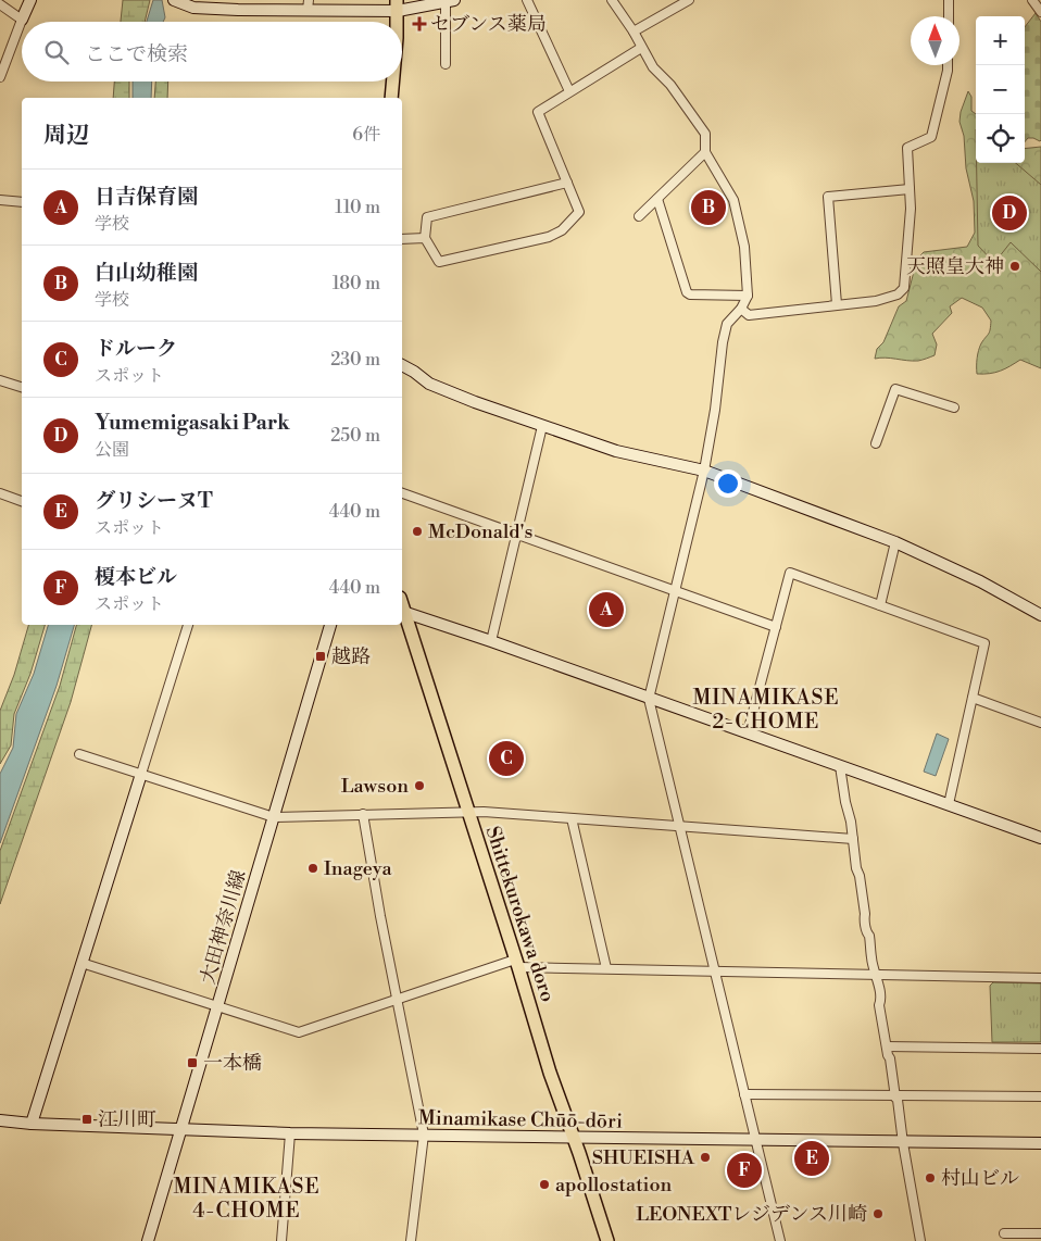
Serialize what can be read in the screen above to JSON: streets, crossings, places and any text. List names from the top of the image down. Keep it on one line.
{"streets":{"main road":["Shittekurokawa doro"],"street":["大田神奈川線","Minamikase Chūō-dōri"]},"crossings":[["Shittekurokawa doro","Minamikase Chūō-dōri"],["大田神奈川線","Minamikase Chūō-dōri"]],"districts":["MINAMIKASE 2-CHOME","MINAMIKASE 4-CHOME"],"places":{"health":["セブンス薬局"],"other":["天照皇大神","McDonald's","Lawson","Inageya","SHUEISHA","村山ビル","apollostation","LEONEXTレジデンス川崎"],"transit":["越路","一本橋","江川町"]},"north":"top","page":{"map_buttons":["+","−"],"search":"ここで検索","heading":["周辺","6件"],"list":[{"mark":"A","name":"日吉保育園","note":"学校","value":"110 m"},{"mark":"B","name":"白山幼稚園","note":"学校","value":"180 m"},{"mark":"C","name":"ドルーク","note":"スポット","value":"230 m"},{"mark":"D","name":"Yumemigasaki Park","note":"公園","value":"250 m"},{"mark":"E","name":"グリシーヌT","note":"スポット","value":"440 m"},{"mark":"F","name":"榎本ビル","note":"スポット","value":"440 m"}],"pins":["B","D","A","C","E","F"]}}
